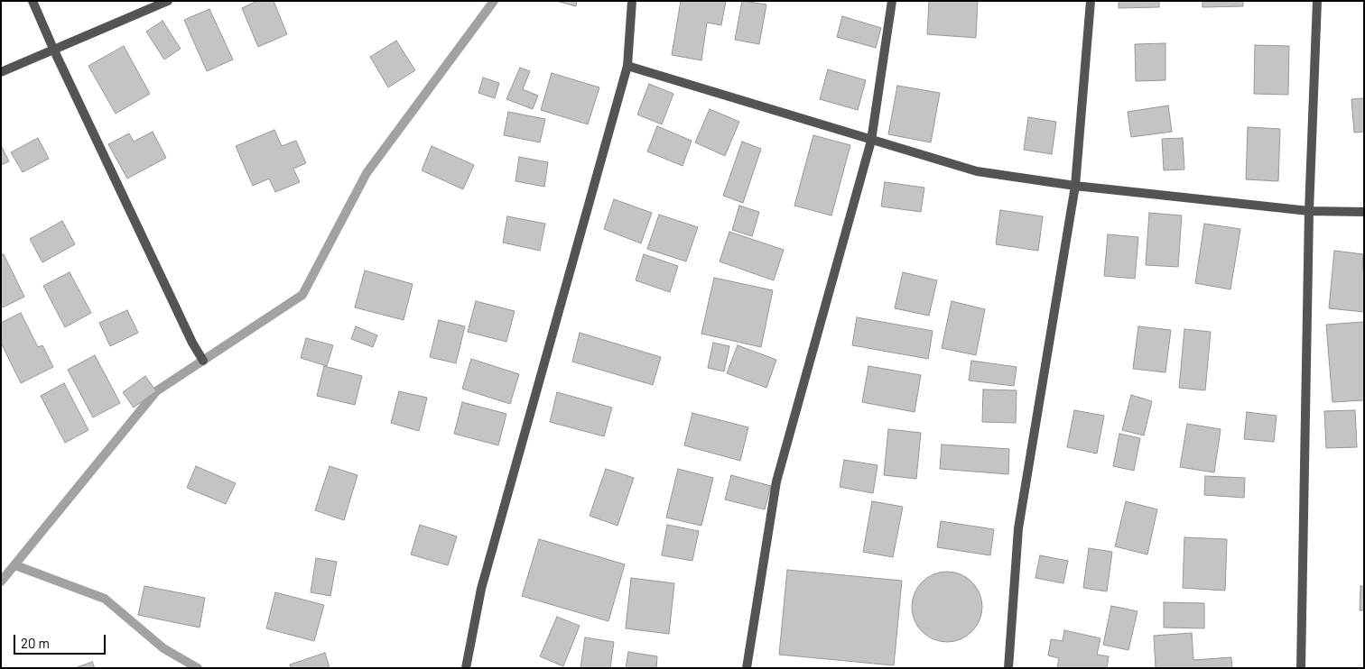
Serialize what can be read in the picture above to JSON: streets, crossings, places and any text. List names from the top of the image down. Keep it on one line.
{"scale_bar":"20 m"}
